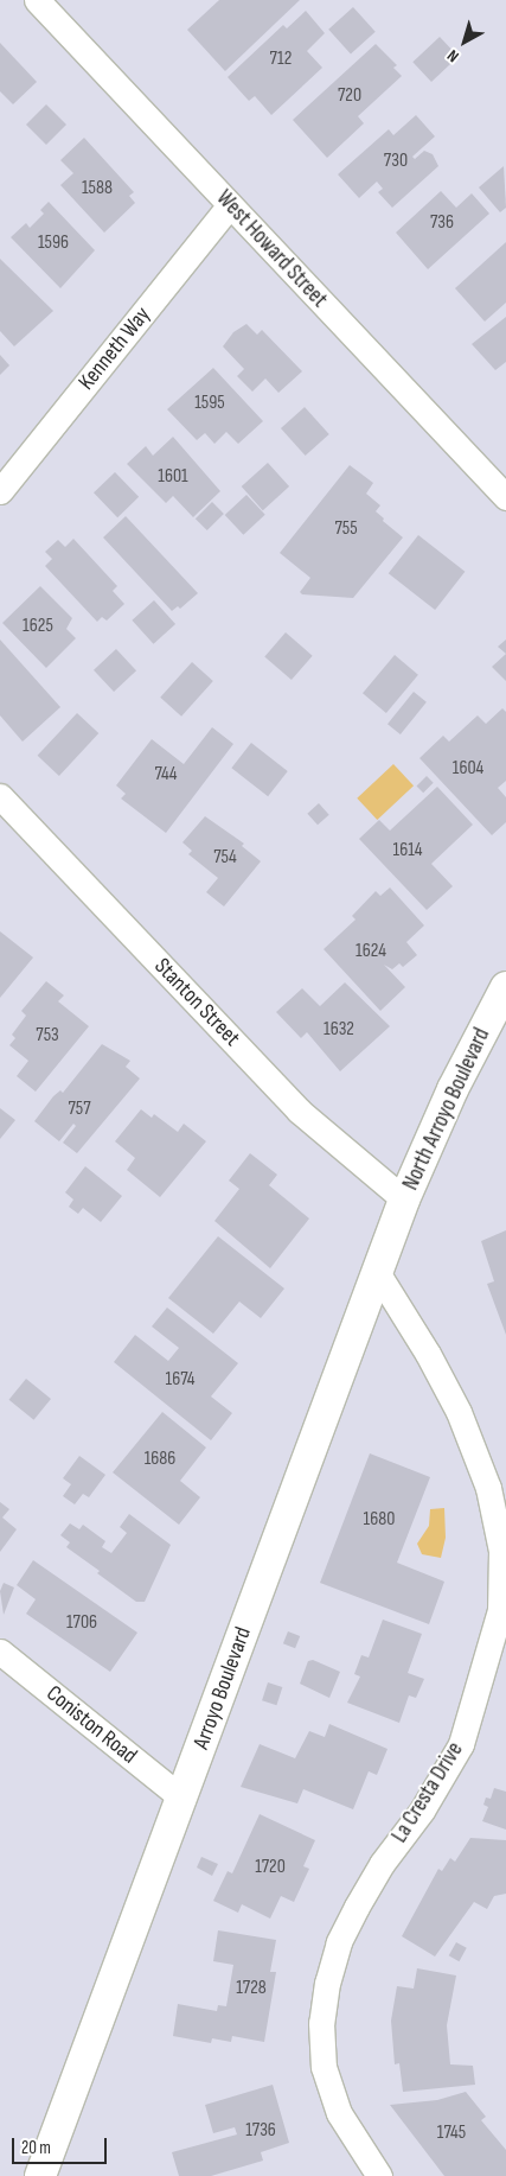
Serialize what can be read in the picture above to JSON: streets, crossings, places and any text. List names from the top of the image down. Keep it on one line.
{"streets":{"street":["West Howard Street","Kenneth Way","Stanton Street","North Arroyo Boulevard","Arroyo Boulevard","Coniston Road","La Cresta Drive"]},"crossings":[["West Howard Street","Kenneth Way"],["Stanton Street","North Arroyo Boulevard"],["Stanton Street","Arroyo Boulevard"],["North Arroyo Boulevard","Arroyo Boulevard"],["Arroyo Boulevard","Coniston Road"],["Arroyo Boulevard","La Cresta Drive"]],"house_numbers":["712","720","730","1588","736","1596","1595","1601","755","1625","1604","744","1614","754","1624","1632","753","757","1674","1686","1680","1706","1720","1728","1736","1745"],"scale_bar":"20 m","north":"bottom left"}
